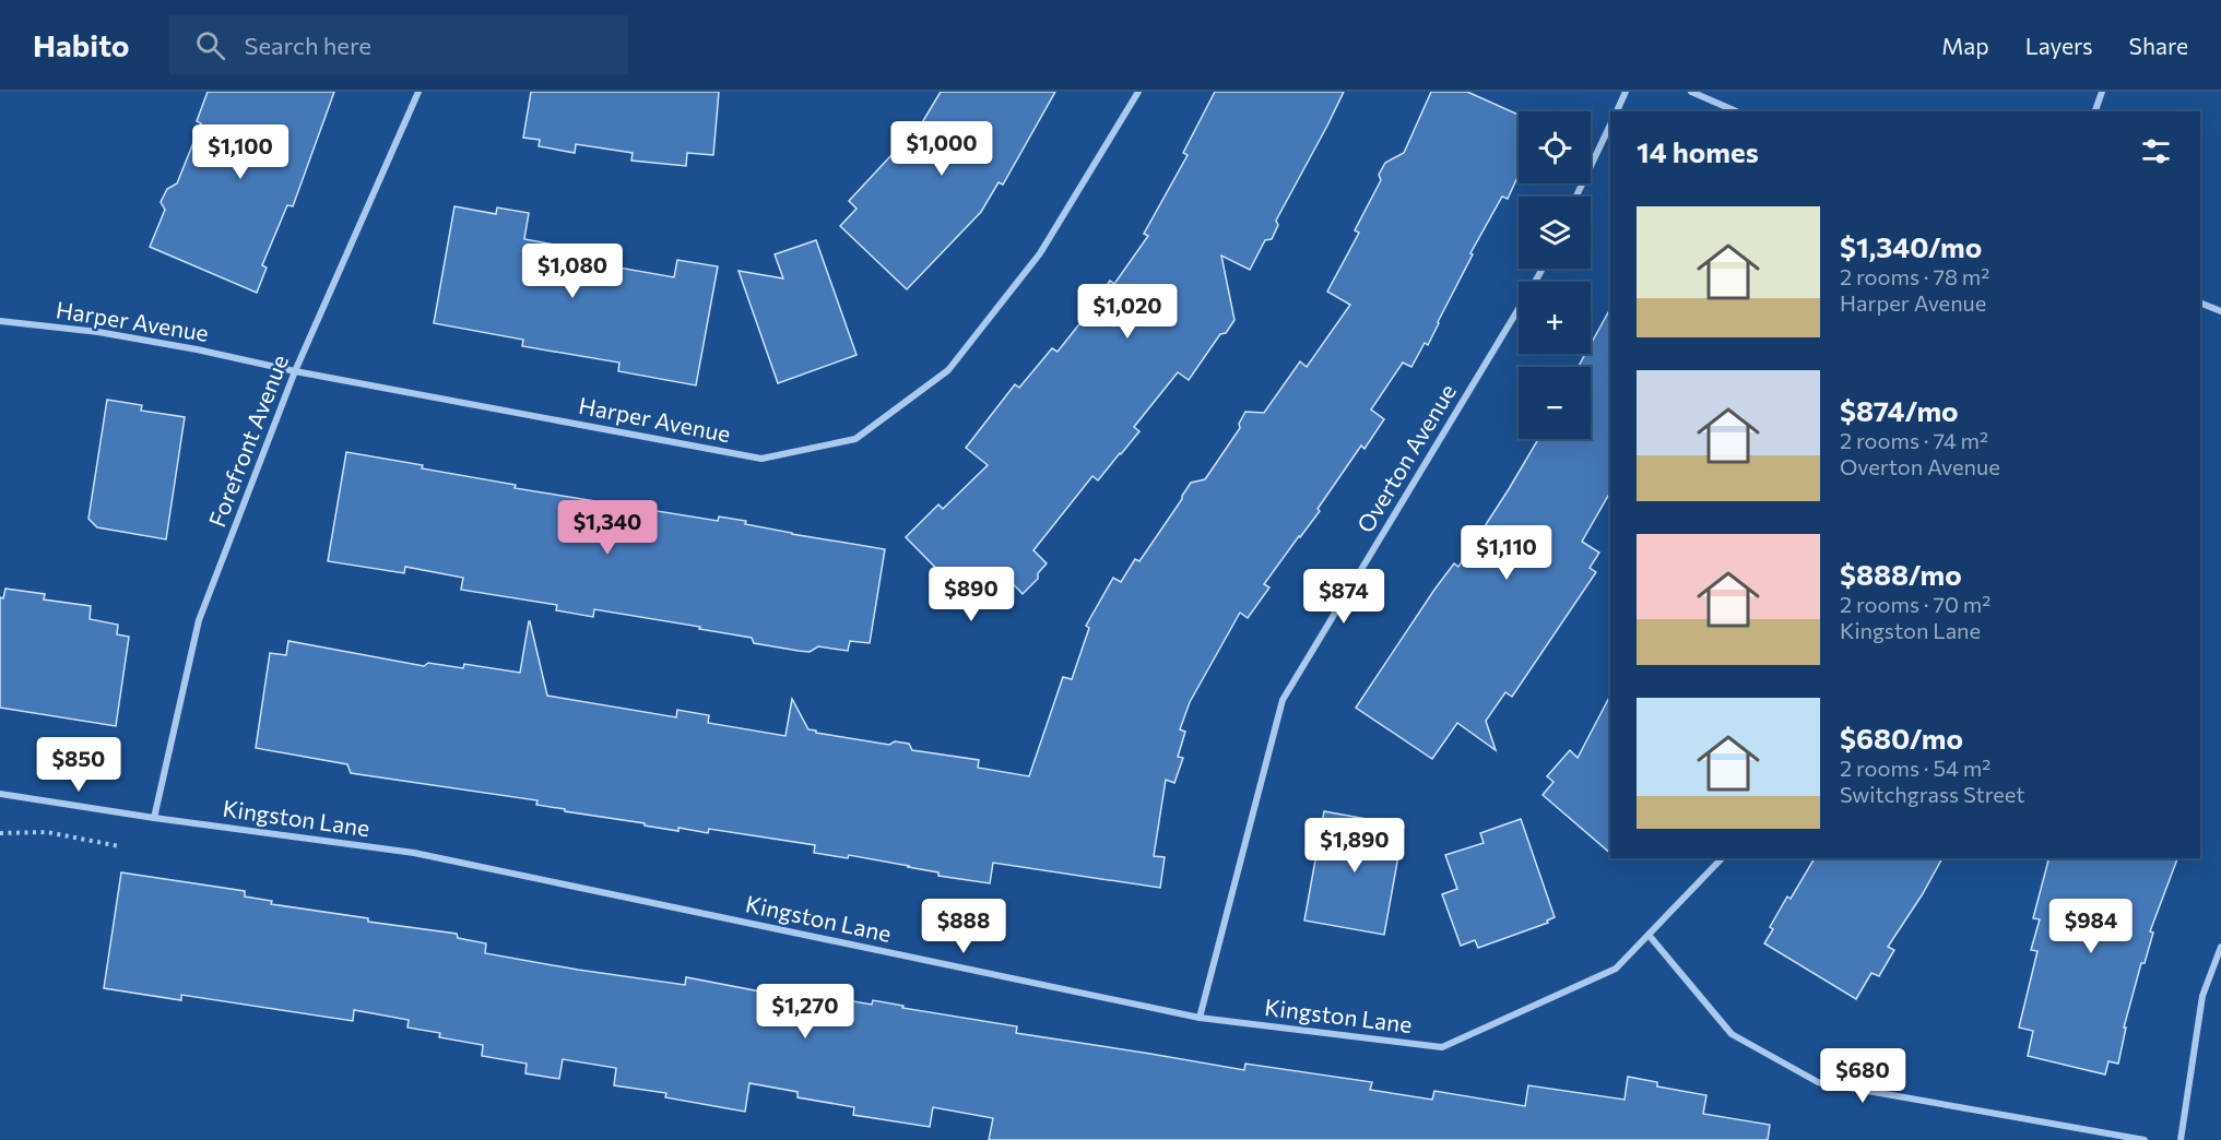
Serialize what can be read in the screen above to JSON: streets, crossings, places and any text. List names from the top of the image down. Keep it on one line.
{"streets":{"street":["Harper Avenue","Forefront Avenue","Overton Avenue","Kingston Lane"]},"crossings":[["Harper Avenue","Forefront Avenue"],["Forefront Avenue","Kingston Lane"],["Overton Avenue","Kingston Lane"]],"page":{"header":"Habito","search":"Search here","nav":["Map","Layers","Share"],"map_buttons":["+","−"],"heading":"14 homes","price":["$1,000","$1,100","$1,080","$1,020","$1,340","$1,110","$890","$874","$850","$1,890","$888","$984","$1,270","$680"],"list":[{"name":"$1,340/mo","note":"2 rooms · 78 m² · Harper Avenue"},{"name":"$874/mo","note":"2 rooms · 74 m² · Overton Avenue"},{"name":"$888/mo","note":"2 rooms · 70 m² · Kingston Lane"},{"name":"$680/mo","note":"2 rooms · 54 m² · Switchgrass Street"}]}}
